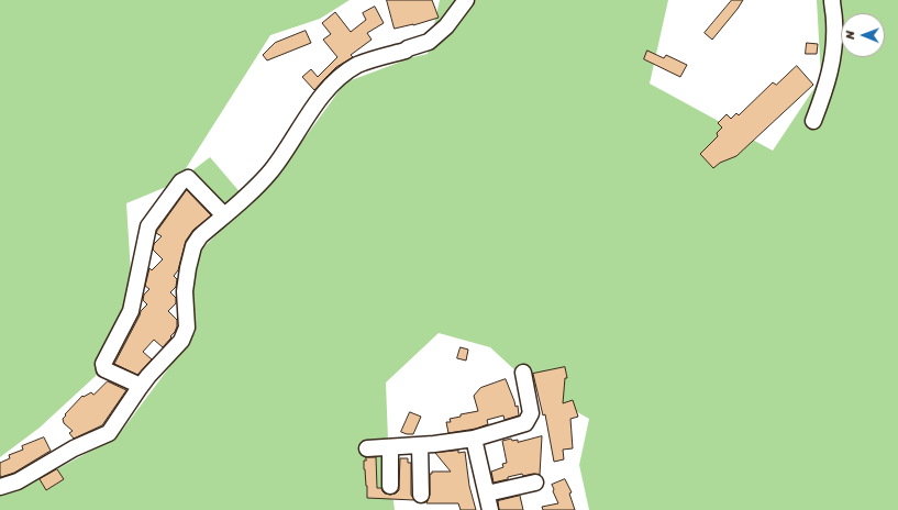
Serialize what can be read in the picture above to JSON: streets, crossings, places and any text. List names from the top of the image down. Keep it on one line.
{"north":"left"}
